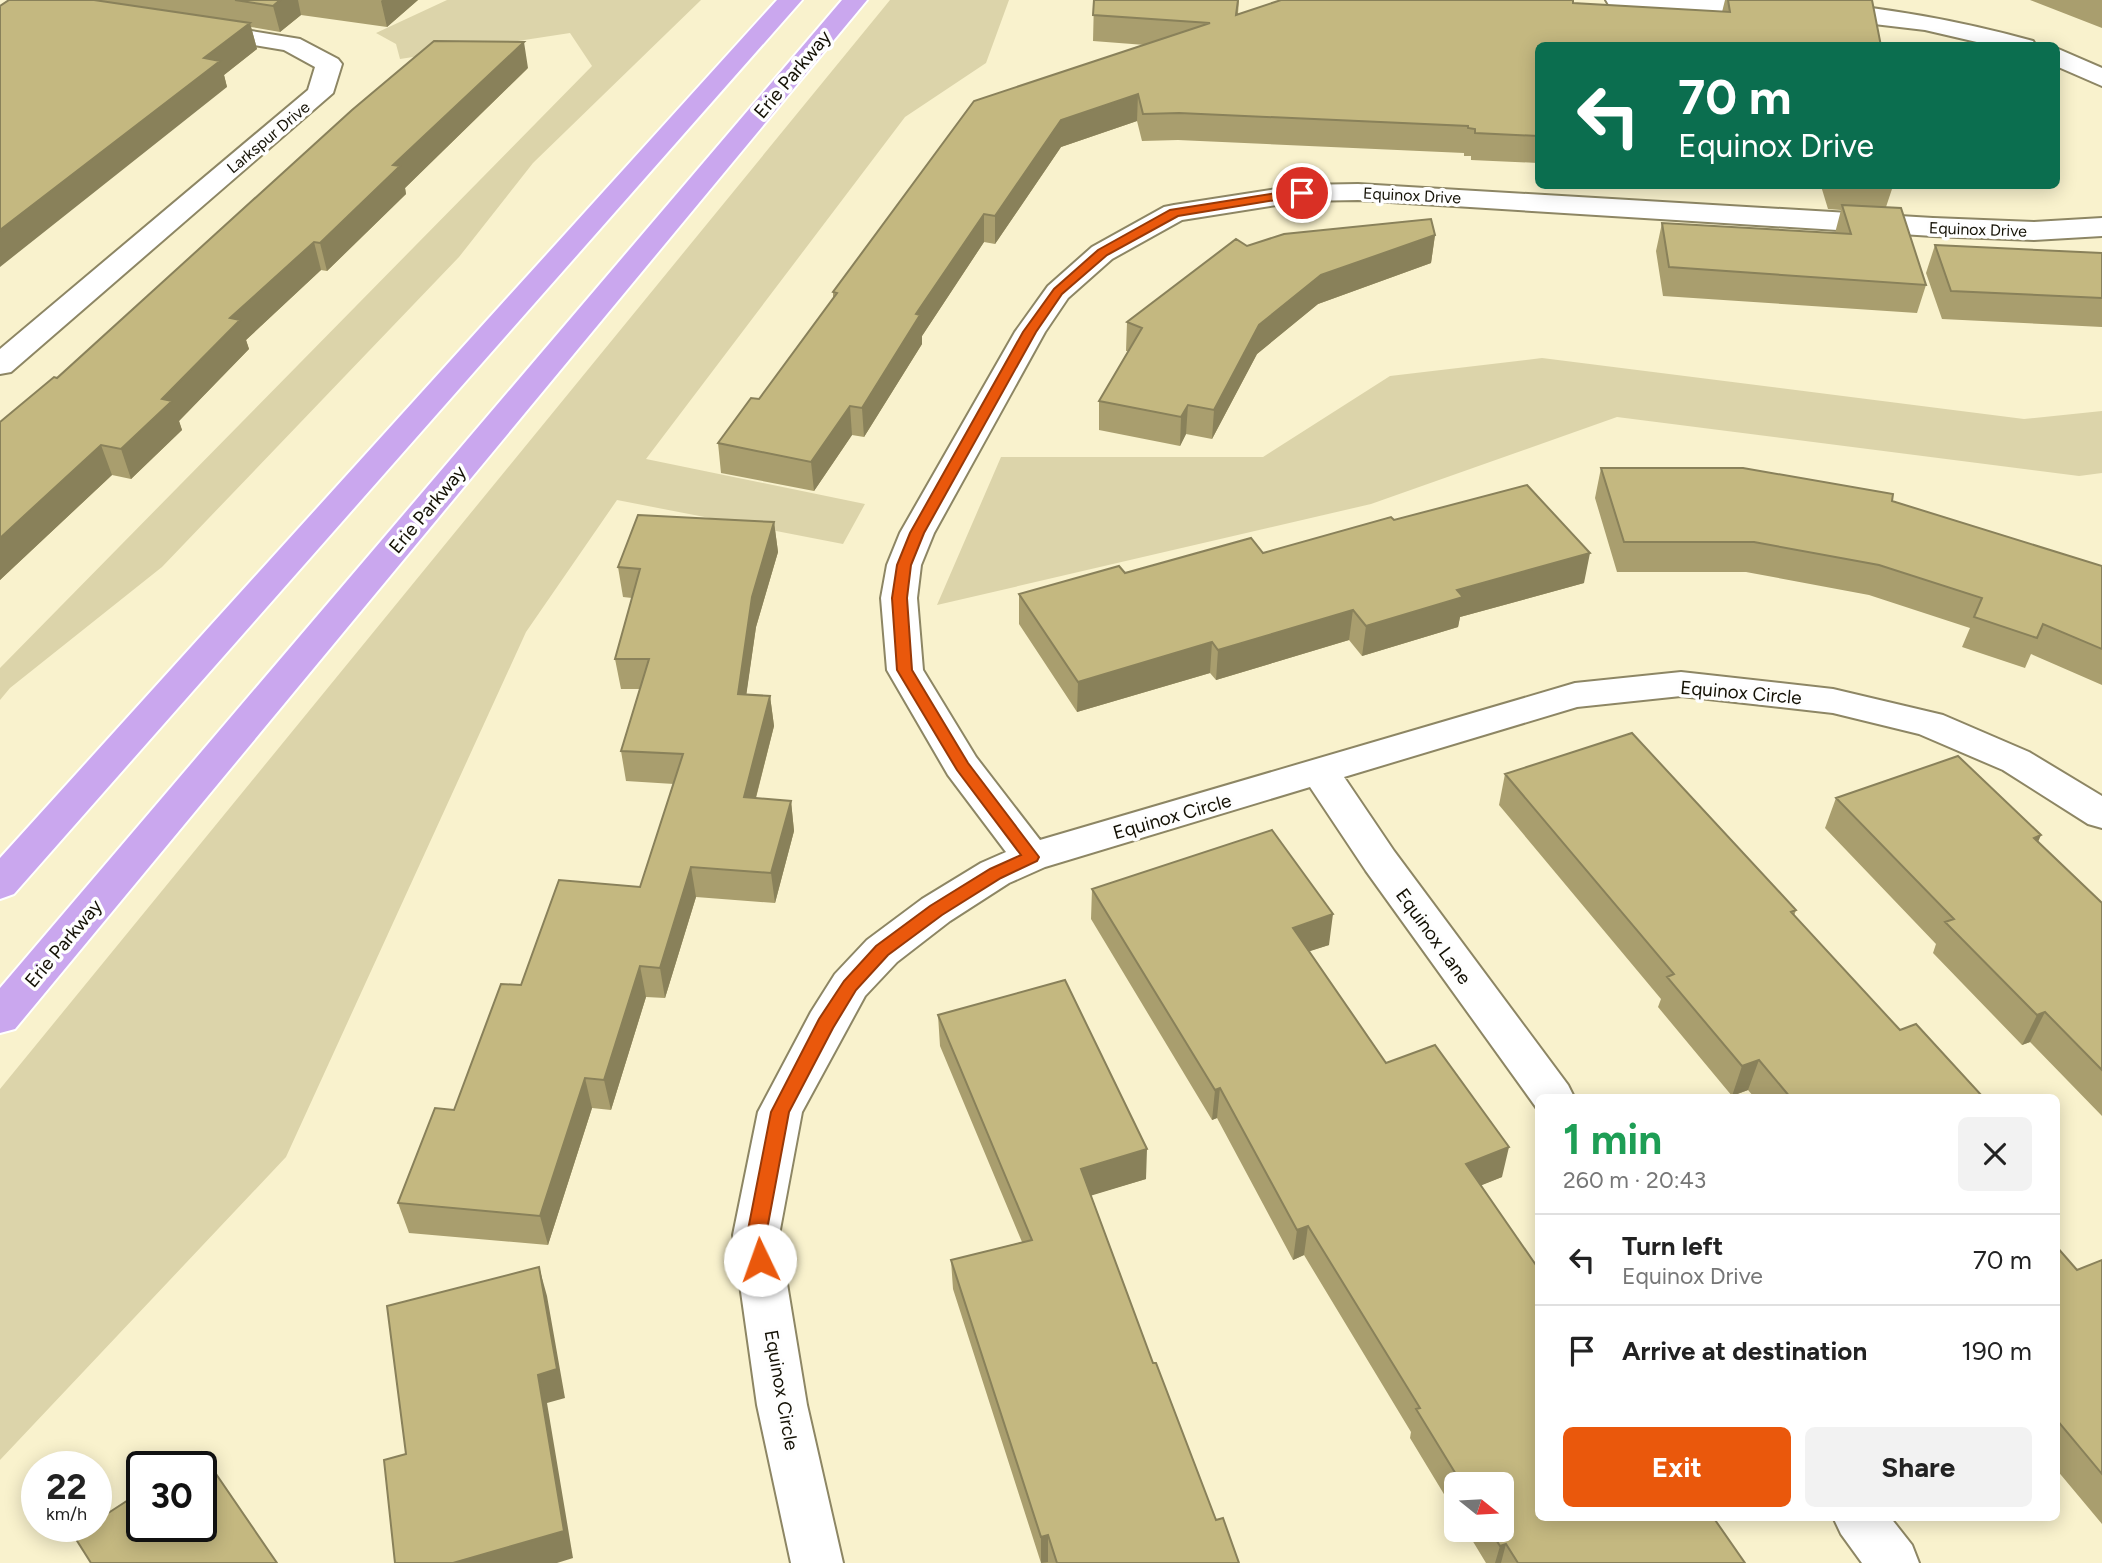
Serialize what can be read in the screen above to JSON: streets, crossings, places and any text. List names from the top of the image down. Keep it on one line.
{"streets":{"main road":["Erie Parkway"],"street":["Larkspur Drive","Equinox Drive","Equinox Circle","Equinox Lane"]},"crossings":[["Equinox Drive","Equinox Circle"],["Equinox Circle","Equinox Lane"]],"north":"right","page":{"turn":["70 m","Equinox Drive"],"heading":["1 min","260 m · 20:43"],"list":[{"name":"Turn left","note":"Equinox Drive","value":"70 m"},{"name":"Arrive at destination","value":"190 m"}],"buttons":["Exit","Share"],"speed":"22 km/h","limit":"30"}}
